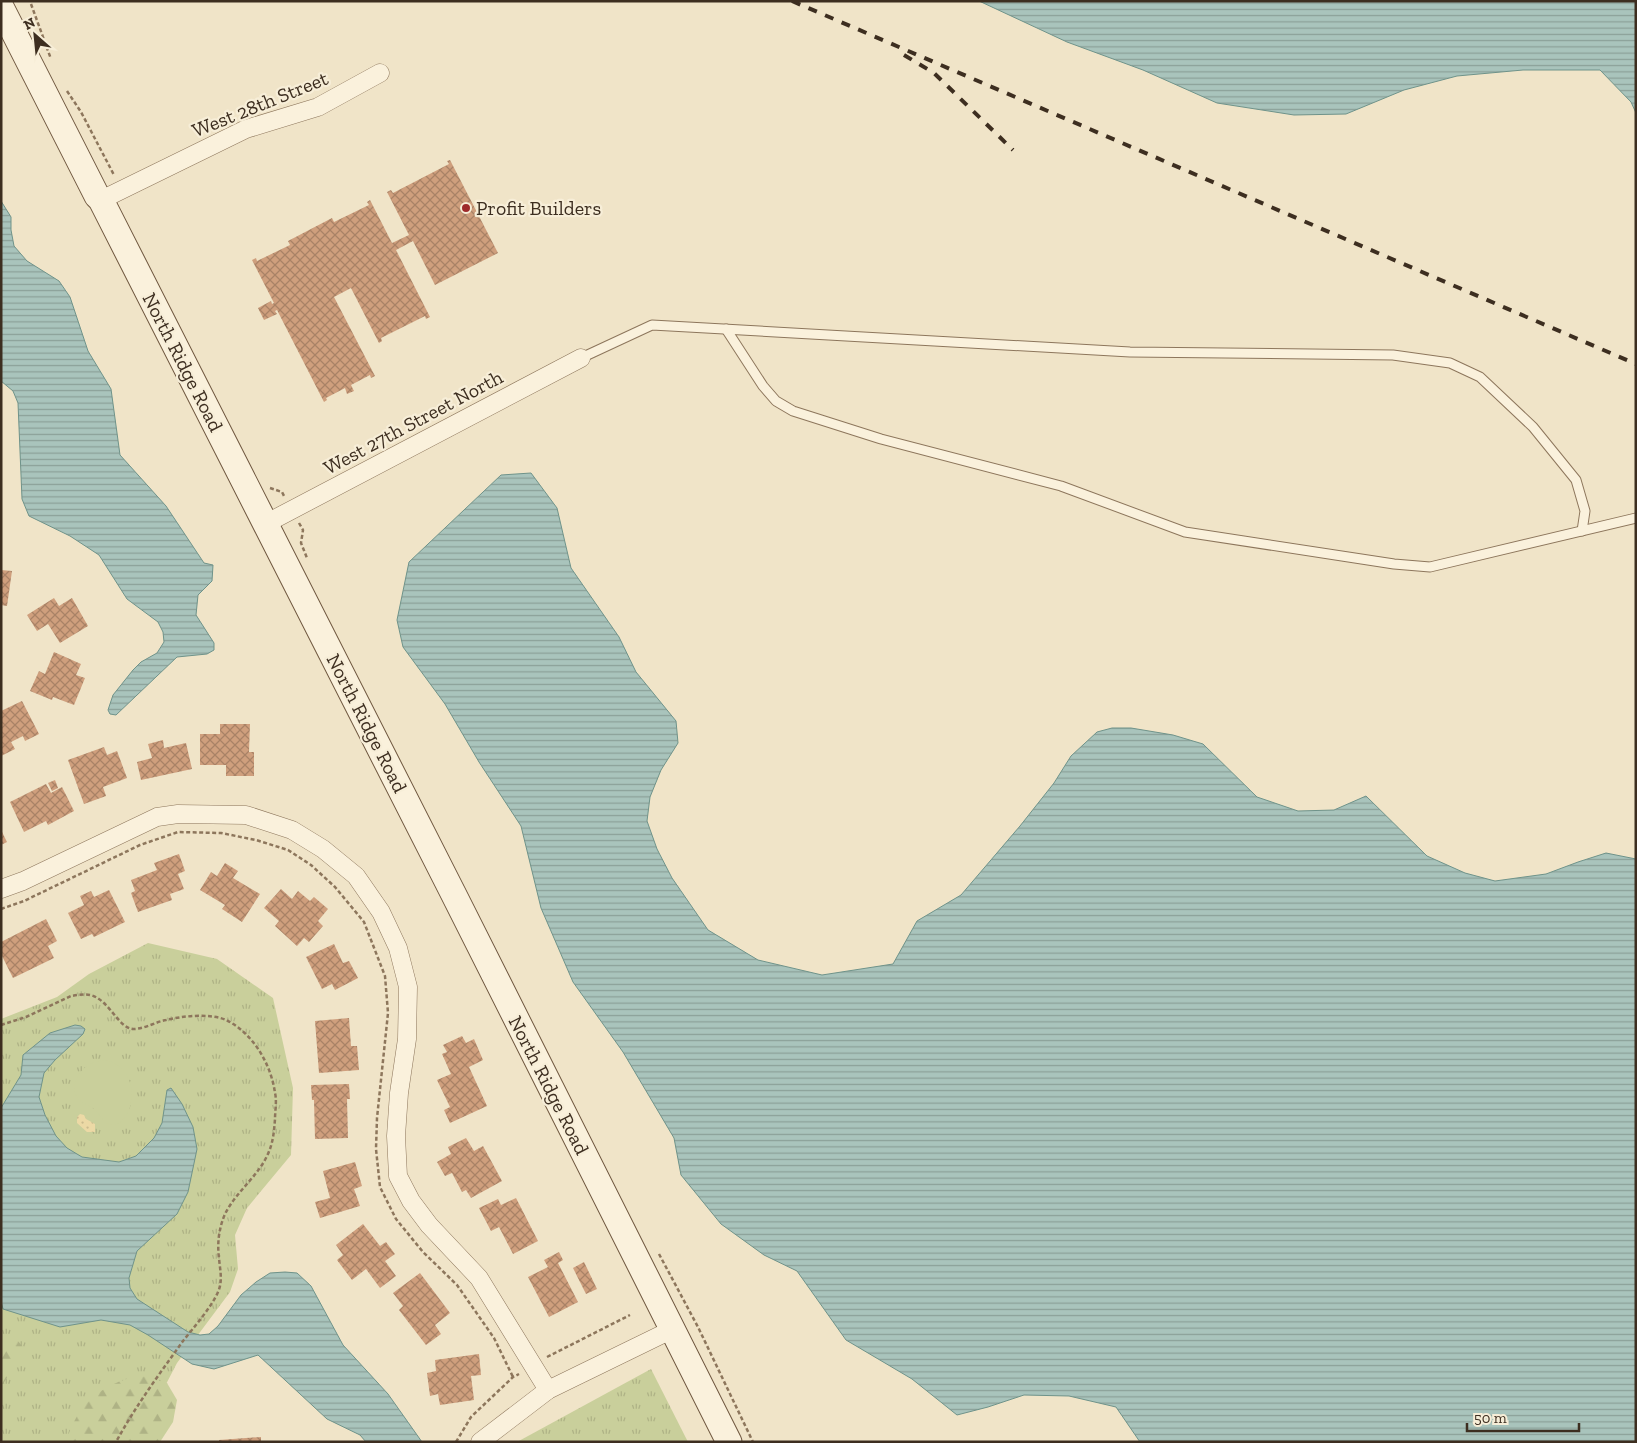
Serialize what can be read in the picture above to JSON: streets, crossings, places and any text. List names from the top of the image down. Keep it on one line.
{"streets":{"main road":["North Ridge Road"],"street":["West 28th Street","West 27th Street North"]},"crossings":[["West 28th Street","North Ridge Road"],["North Ridge Road","West 27th Street North"]],"places":["Profit Builders"],"scale_bar":"50 m","north":"top left"}
